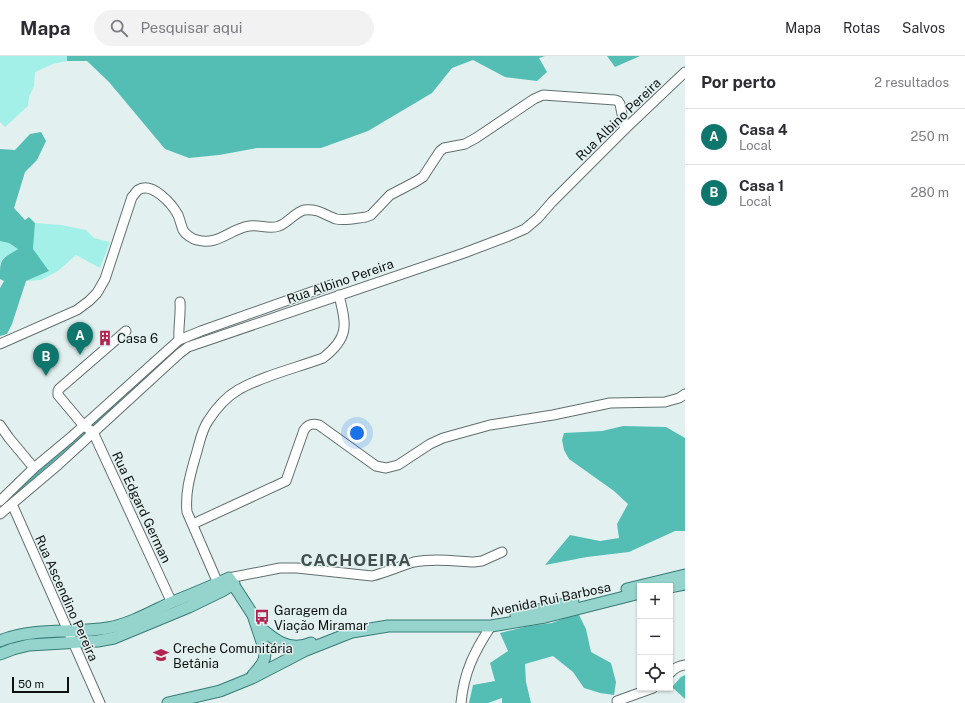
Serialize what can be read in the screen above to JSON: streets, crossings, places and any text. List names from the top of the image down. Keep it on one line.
{"streets":{"main road":["Avenida Rui Barbosa"],"street":["Rua Albino Pereira","Rua Edgard German","Rua Ascendino Pereira"]},"crossings":[["Rua Albino Pereira","Rua Edgard German"],["Rua Albino Pereira","Rua Ascendino Pereira"]],"districts":["CACHOEIRA"],"places":{"building":["Casa 6"],"bus stop":["Garagem da Viação Miramar"],"school or university":["Creche Comunitária Betânia"]},"scale_bar":"50 m","page":{"header":"Mapa","search":"Pesquisar aqui","nav":["Mapa","Rotas","Salvos"],"heading":["Por perto","2 resultados"],"list":[{"mark":"A","name":"Casa 4","note":"Local","value":"250 m"},{"mark":"B","name":"Casa 1","note":"Local","value":"280 m"}],"pins":["A","B"],"map_buttons":["+","−"],"scale":"50 m"}}
